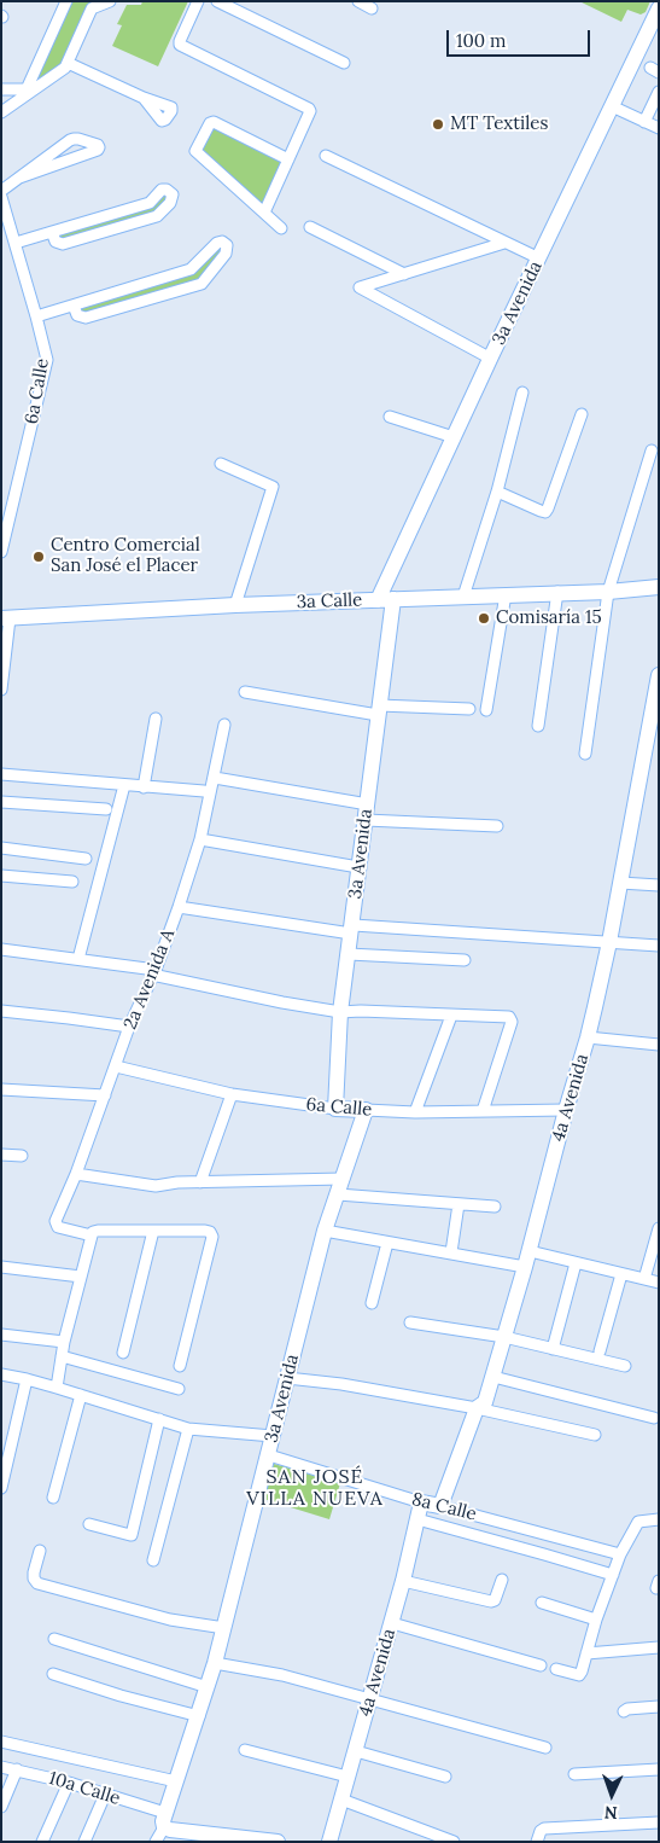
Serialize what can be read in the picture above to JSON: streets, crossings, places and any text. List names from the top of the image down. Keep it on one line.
{"streets":{"street":["3a Avenida","6a Calle","3a Calle","2a Avenida A","4a Avenida","8a Calle","10a Calle"]},"crossings":[["3a Avenida","6a Calle"],["3a Avenida","3a Calle"],["3a Avenida","8a Calle"],["3a Avenida","10a Calle"],["6a Calle","2a Avenida A"],["6a Calle","4a Avenida"],["4a Avenida","8a Calle"]],"districts":["SAN JOSÉ VILLA NUEVA"],"places":["MT Textiles","Centro Comercial San José el Placer","Comisaría 15"],"scale_bar":"100 m","north":"bottom"}
